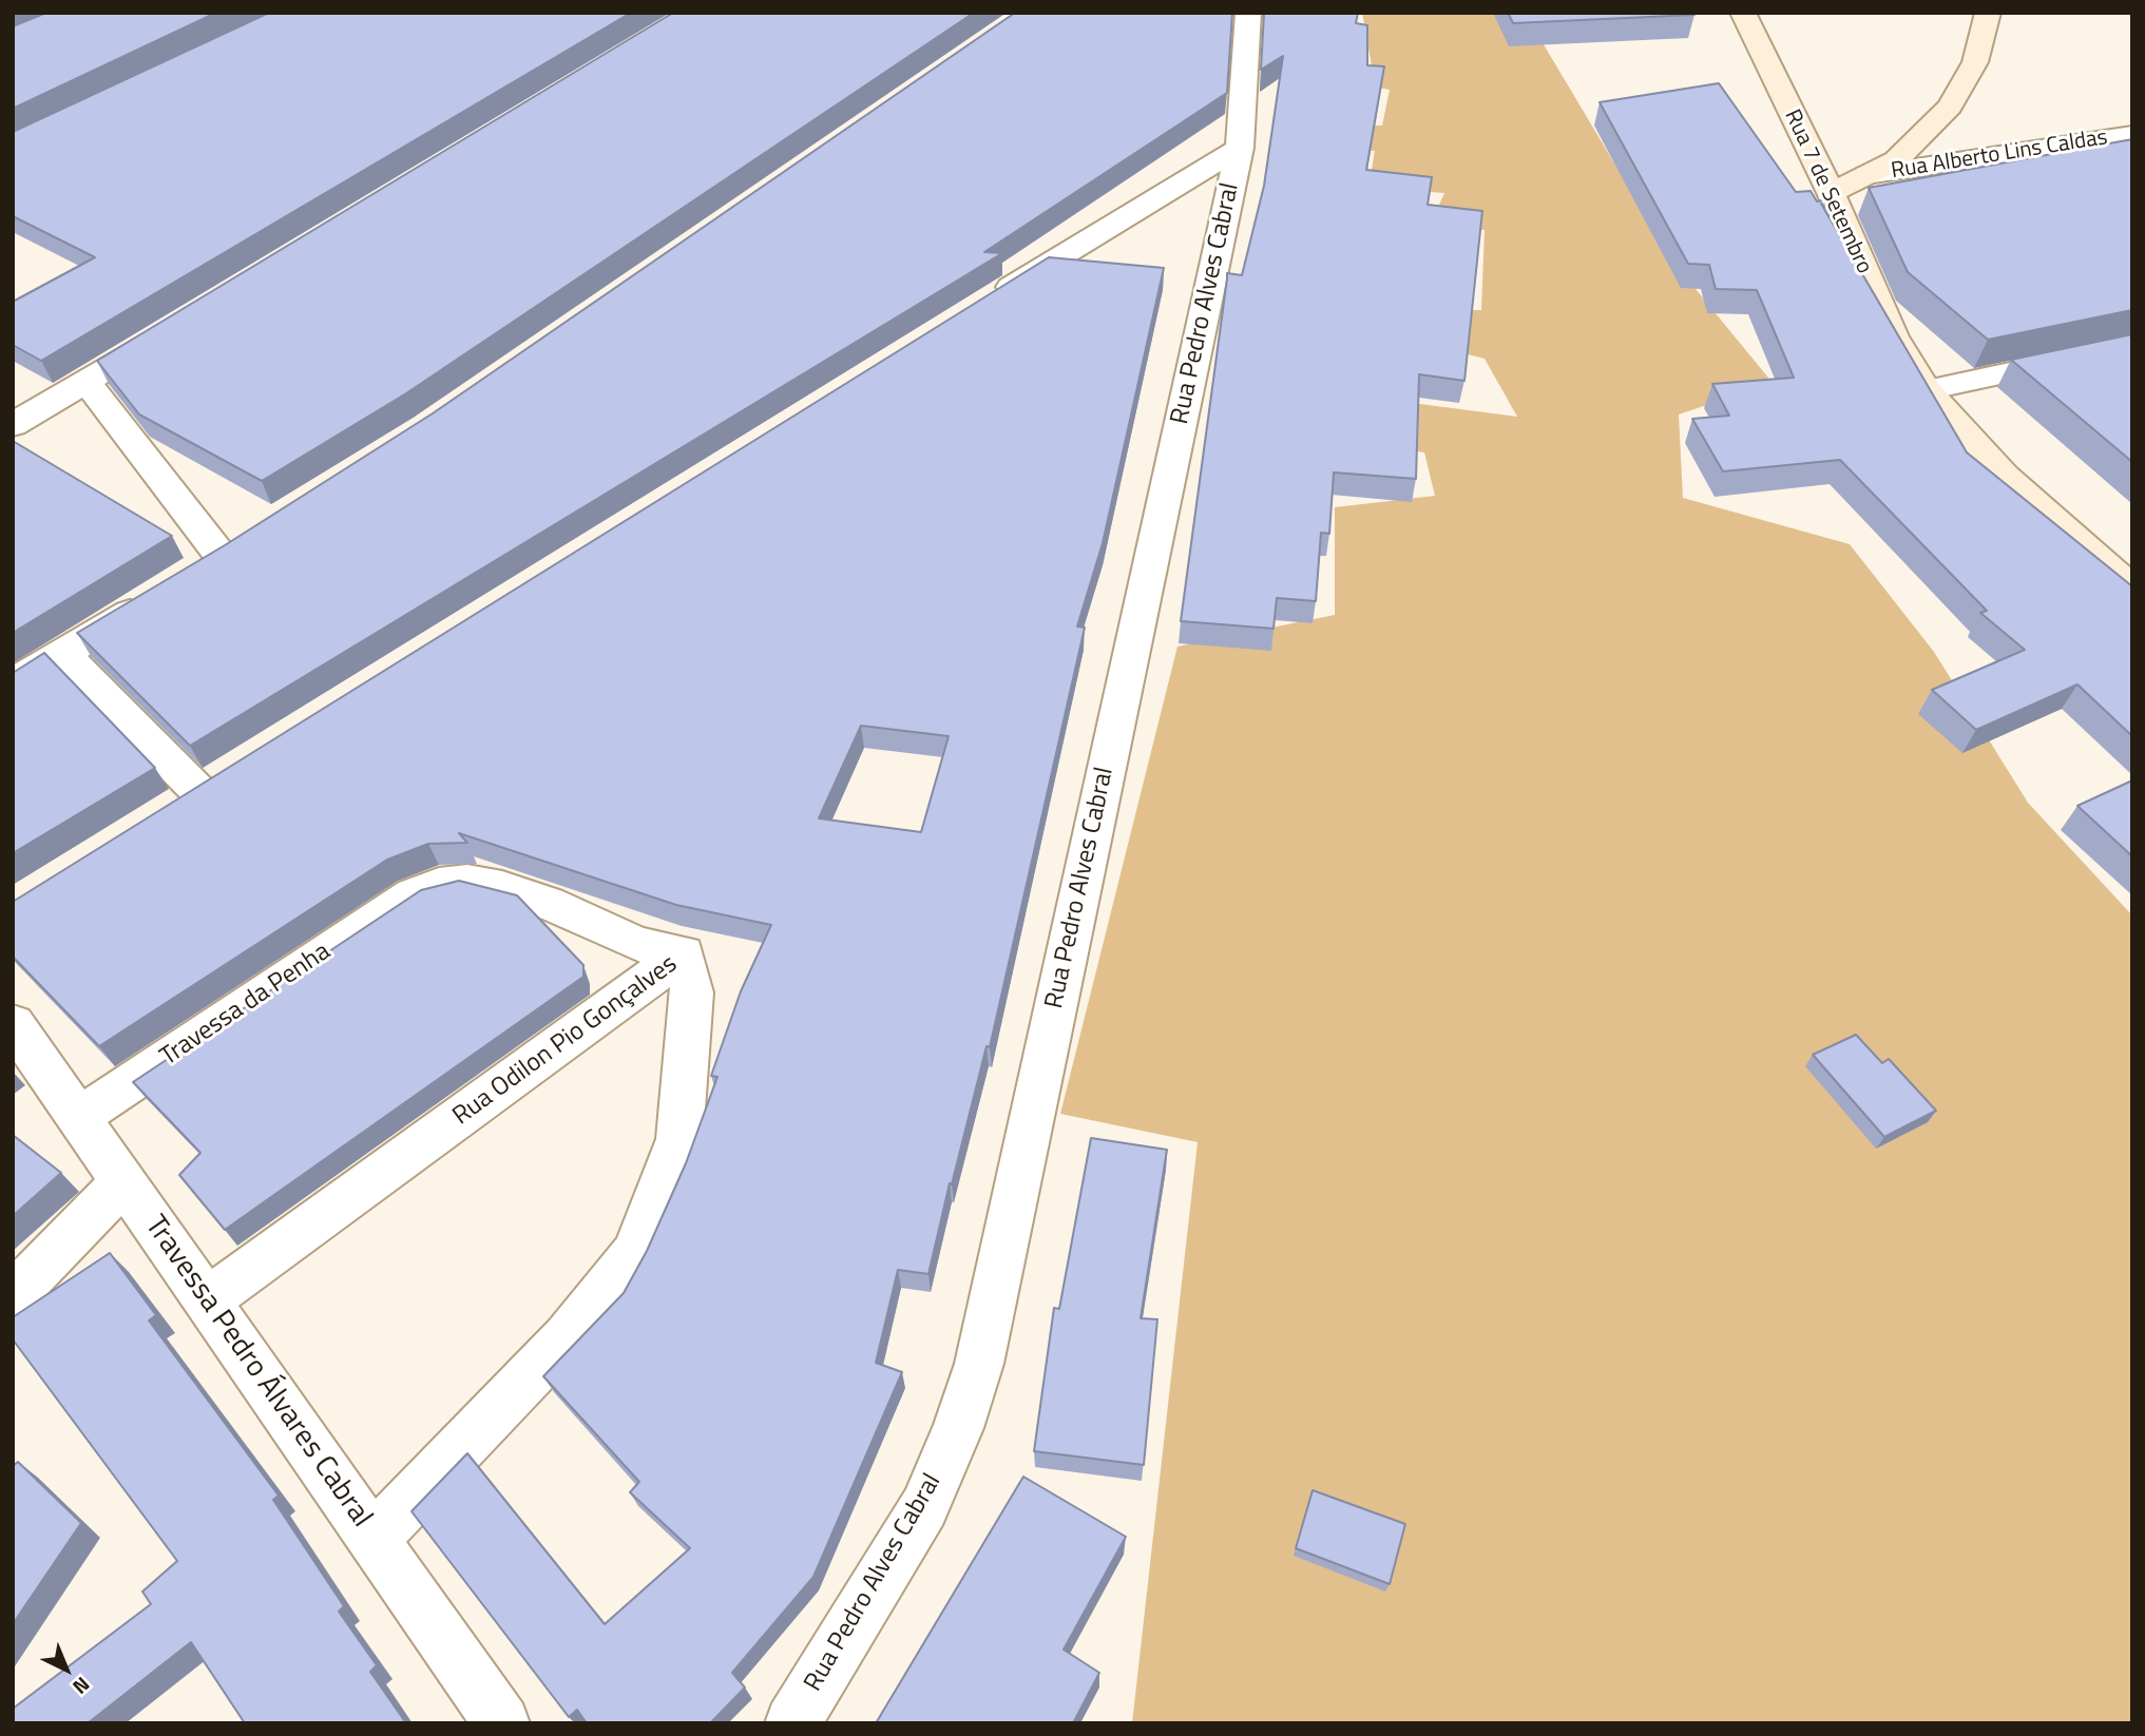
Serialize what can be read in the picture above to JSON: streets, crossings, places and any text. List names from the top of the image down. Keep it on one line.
{"streets":{"main road":["Rua 7 de Setembro"],"street":["Rua Alberto Lins Caldas","Rua Pedro Alves Cabral","Travessa da Penha","Rua Odilon Pio Gonçalves","Travessa Pedro Álvares Cabral"]},"crossings":[["Travessa da Penha","Rua Odilon Pio Gonçalves"],["Travessa da Penha","Travessa Pedro Álvares Cabral"],["Rua Odilon Pio Gonçalves","Travessa Pedro Álvares Cabral"]],"north":"bottom right"}
